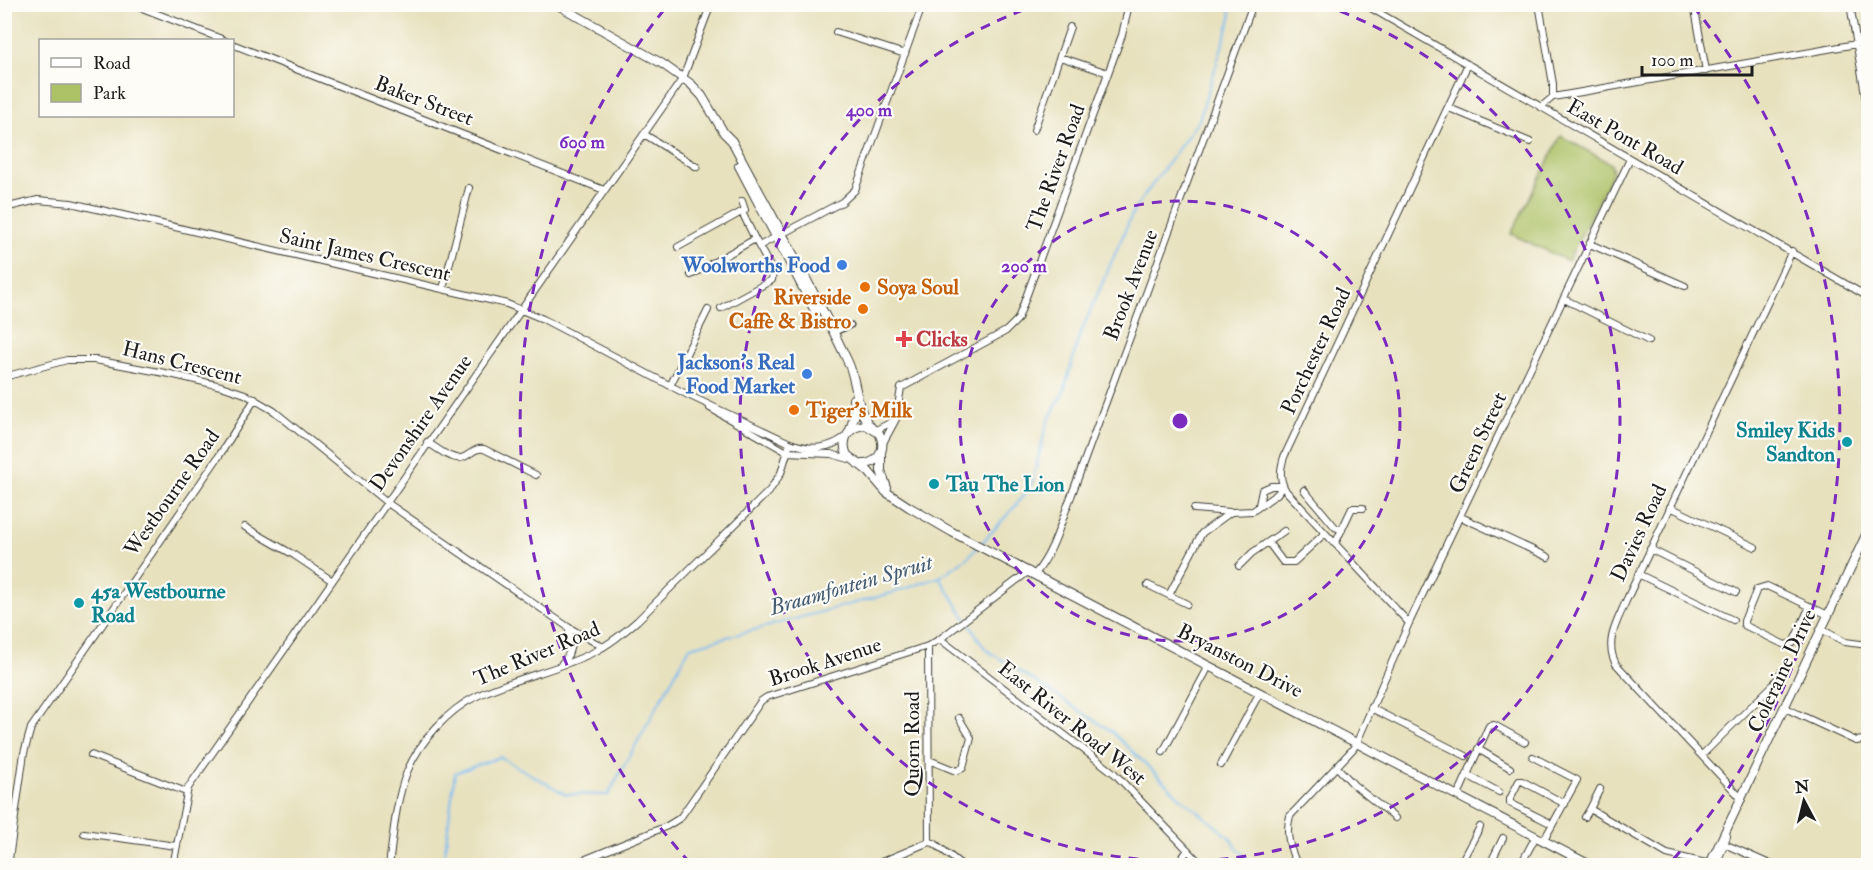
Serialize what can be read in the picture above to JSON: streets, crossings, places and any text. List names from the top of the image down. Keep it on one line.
{"streets":{"main road":["Bryanston Drive"],"street":["Baker Street","East Pont Road","The River Road","Saint James Crescent","Brook Avenue","Porchester Road","Hans Crescent","Devonshire Avenue","Green Street","Westbourne Road","Davies Road","Coleraine Drive","East River Road West","Quorn Road"]},"crossings":[["Baker Street","Devonshire Avenue"],["East Pont Road","Porchester Road"],["East Pont Road","Green Street"],["East Pont Road","Davies Road"],["The River Road","Saint James Crescent"],["The River Road","Hans Crescent"],["The River Road","Bryanston Drive"],["Saint James Crescent","Devonshire Avenue"],["Saint James Crescent","Bryanston Drive"],["Brook Avenue","Bryanston Drive"],["Brook Avenue","East River Road West"],["Brook Avenue","Quorn Road"],["Hans Crescent","Devonshire Avenue"],["Hans Crescent","Westbourne Road"],["Green Street","Bryanston Drive"],["Davies Road","Coleraine Drive"]],"water":["Braamfontein Spruit"],"places":{"other":["Woolworths Food","Soya Soul","Riverside Caffè & Bistro","Jackson's Real Food Market","Tiger's Milk","Smiley Kids Sandton","Tau The Lion","45a Westbourne Road"],"health":["Clicks"]},"legend":["Road","Park"],"scale_bar":"100 m","north":"top","rings":["400 m","600 m","200 m"]}
